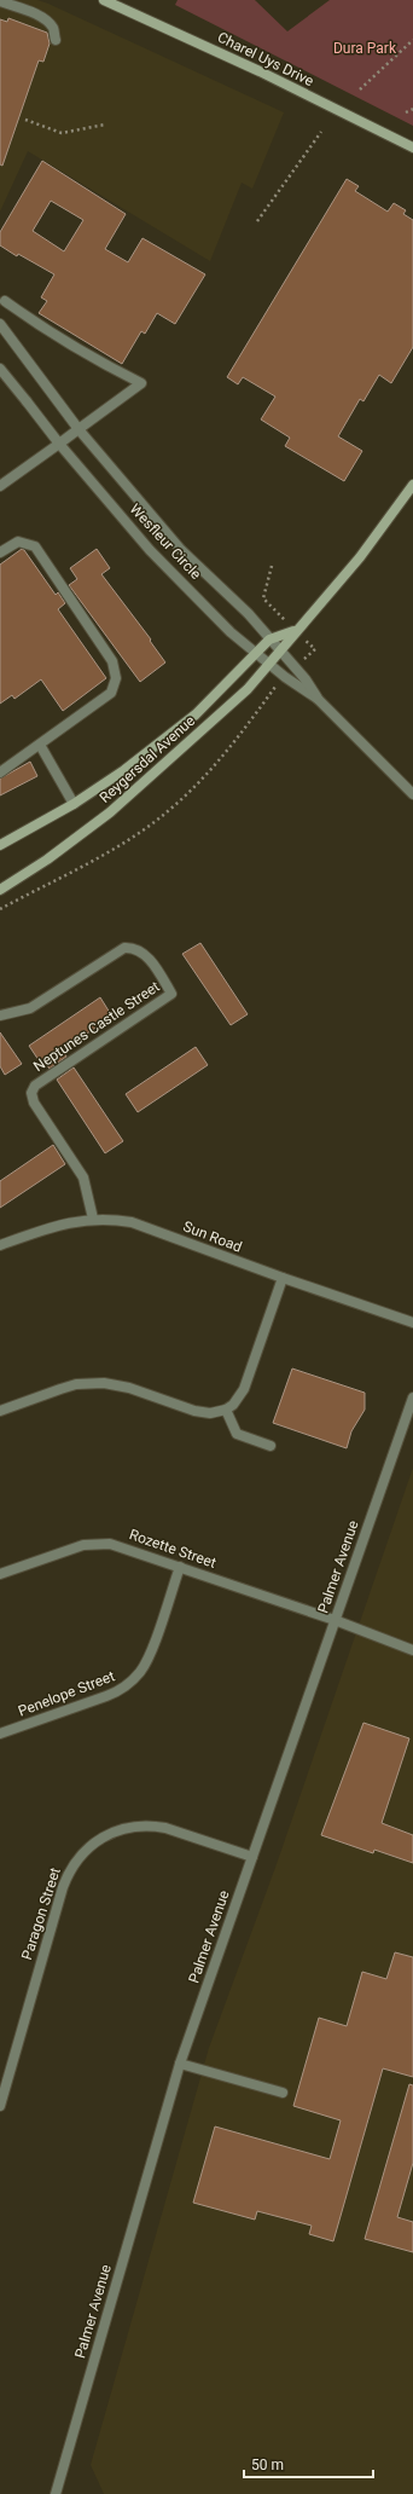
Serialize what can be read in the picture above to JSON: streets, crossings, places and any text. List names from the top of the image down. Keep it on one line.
{"streets":{"main road":["Charel Uys Drive","Reygersdal Avenue"],"street":["Wesfleur Circle","Neptunes Castle Street","Sun Road","Rozette Street","Palmer Avenue","Penelope Street","Paragon Street"]},"crossings":[["Wesfleur Circle","Reygersdal Avenue"],["Neptunes Castle Street","Sun Road"],["Rozette Street","Palmer Avenue"],["Rozette Street","Penelope Street"],["Palmer Avenue","Paragon Street"]],"parks":["Dura Park"],"scale_bar":"50 m"}
